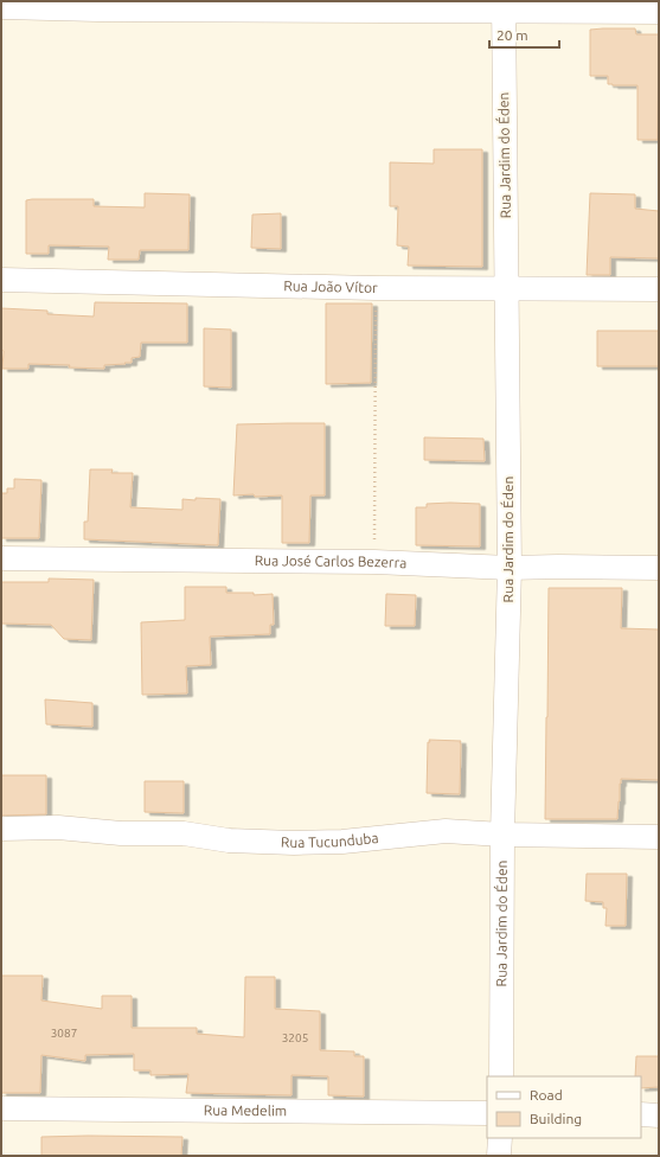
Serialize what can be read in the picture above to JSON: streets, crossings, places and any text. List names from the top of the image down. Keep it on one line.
{"streets":{"street":["Rua Jardim do Éden","Rua João Vítor","Rua José Carlos Bezerra","Rua Tucunduba","Rua Medelim"]},"crossings":[["Rua Jardim do Éden","Rua João Vítor"],["Rua Jardim do Éden","Rua José Carlos Bezerra"],["Rua Jardim do Éden","Rua Tucunduba"]],"house_numbers":["3087","3205"],"legend":["Road","Building"],"scale_bar":"20 m"}
